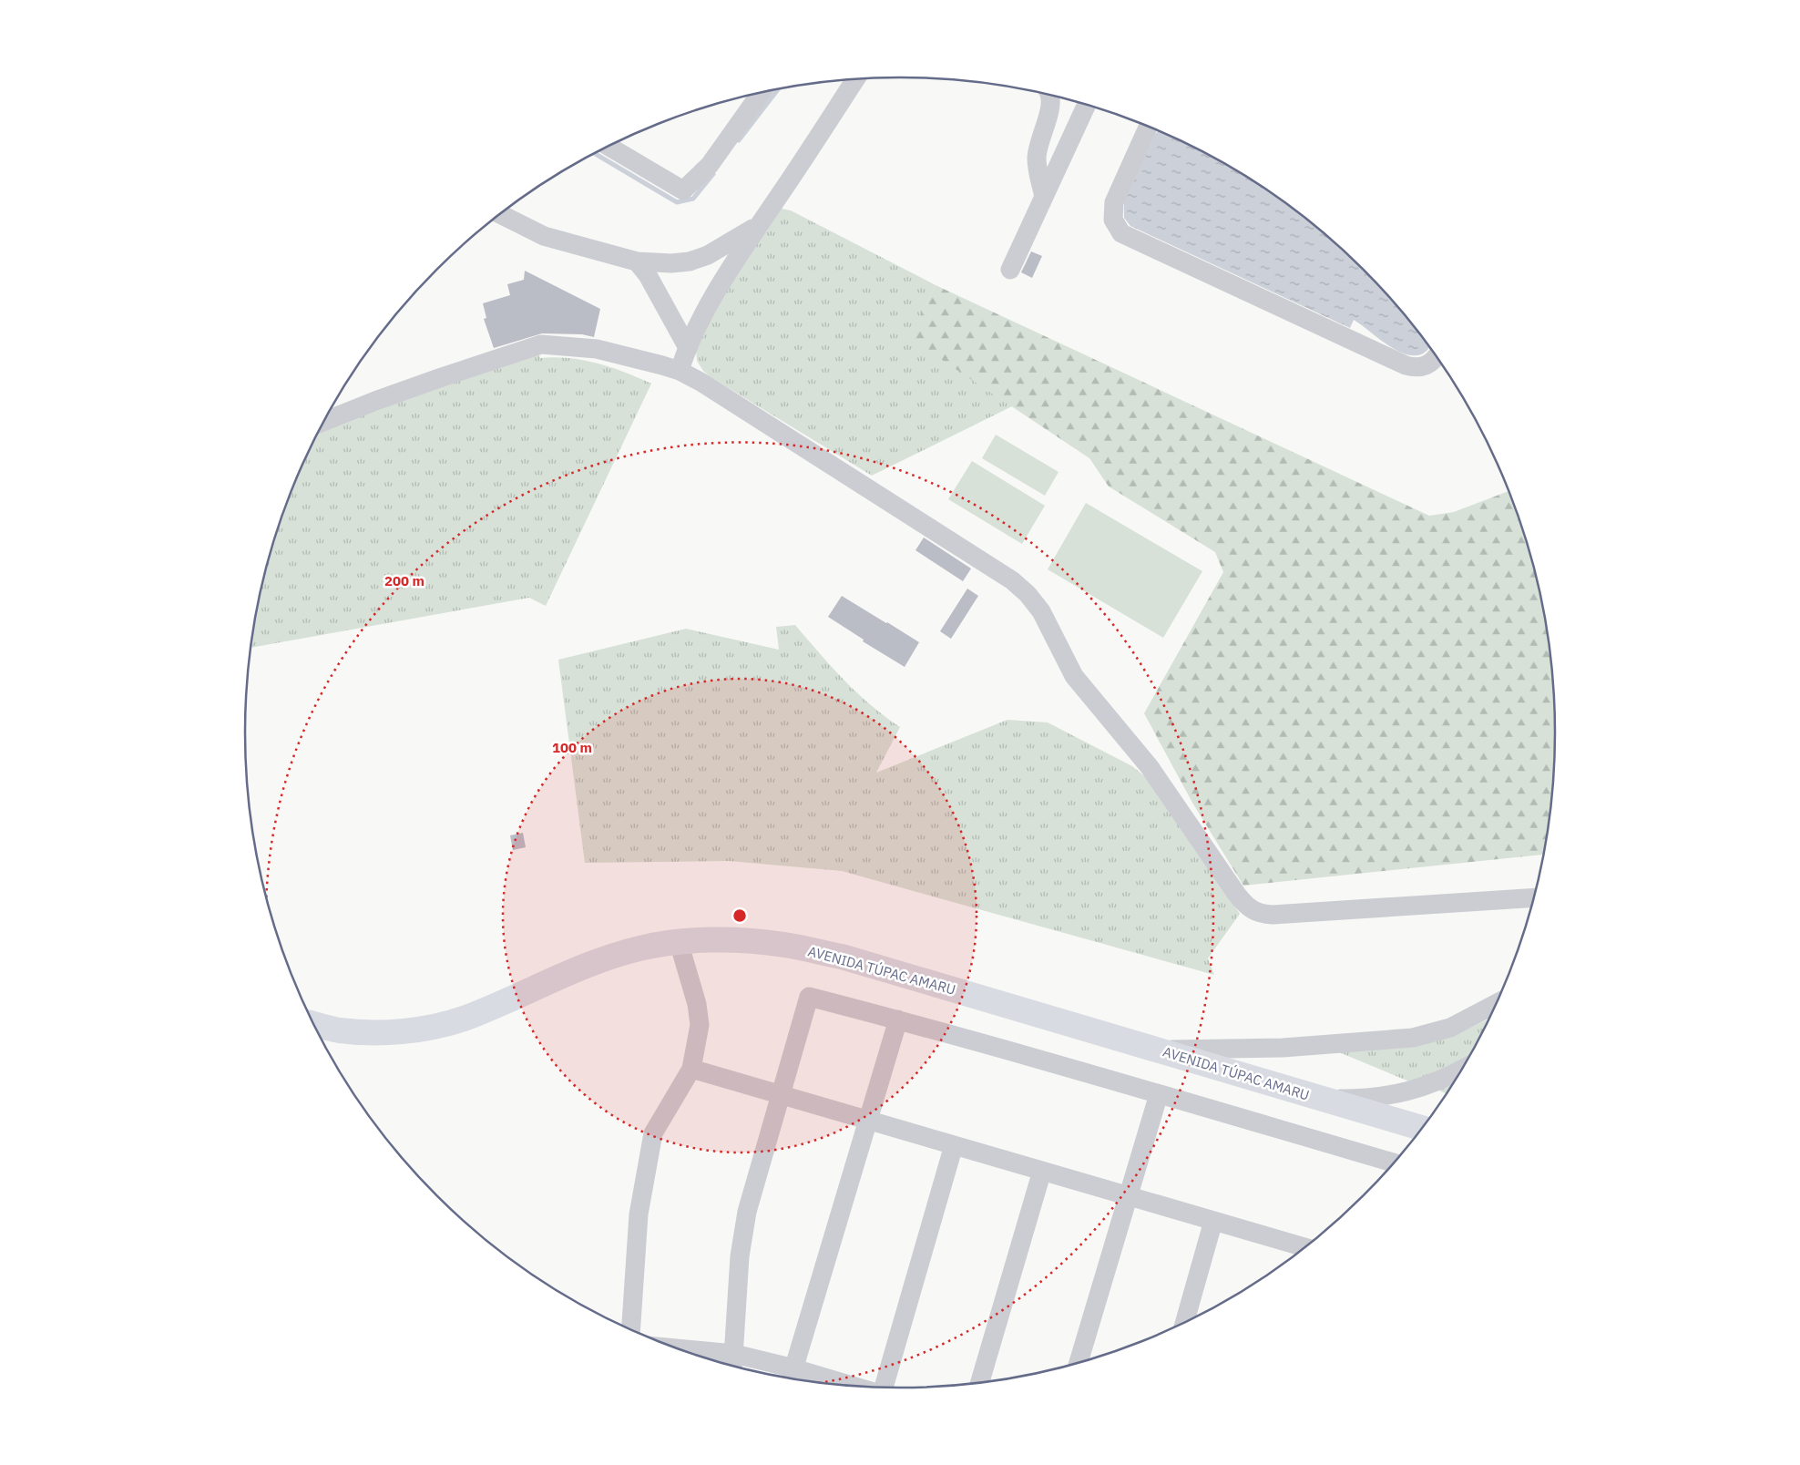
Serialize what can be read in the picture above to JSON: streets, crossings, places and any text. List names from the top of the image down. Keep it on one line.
{"streets":{"highway":["AVENIDA TÚPAC AMARU"]},"rings":["200 m","100 m"]}
